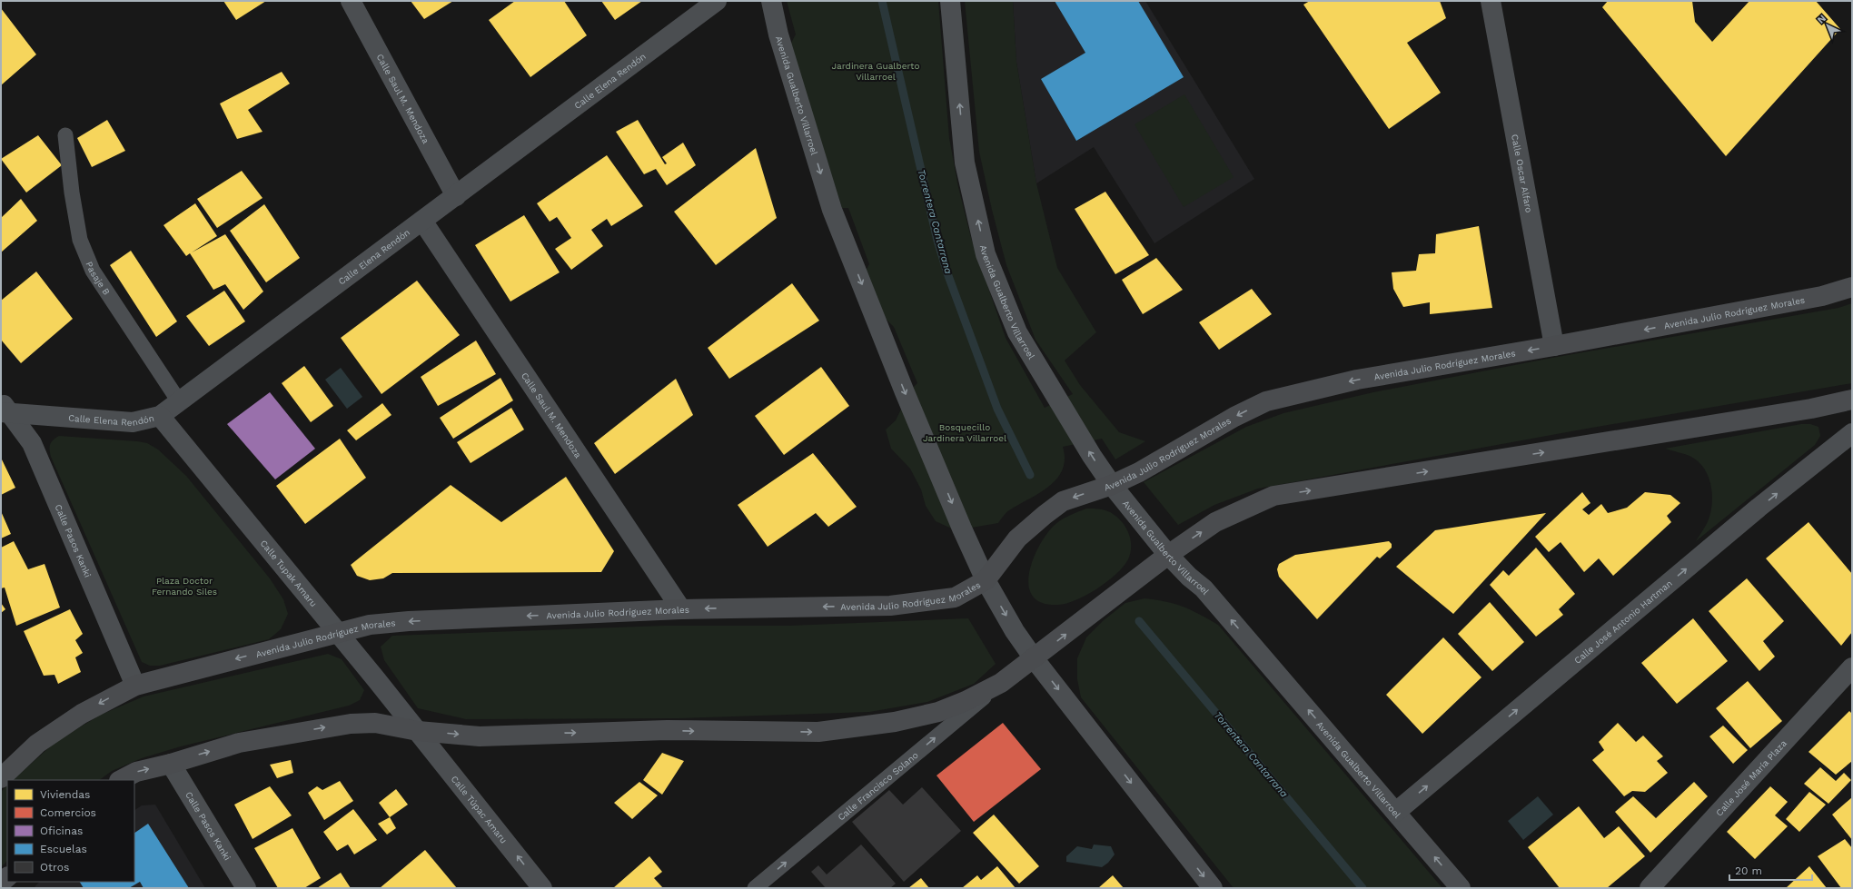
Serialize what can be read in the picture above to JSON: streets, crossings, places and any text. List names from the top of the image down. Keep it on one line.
{"streets":{"main road":["Avenida Julio Rodríguez Morales"],"street":["Calle Elena Rendón","Avenida Gualberto Villarroel","Calle Saul M. Mendoza","Calle Oscar Alfaro","Calle Pasos Kanki","Calle Tupak Amaru","Calle José Antonio Hartman","Calle José María Plaza","Calle Túpac Amaru"],"lane":["Pasaje B","Calle Francisco Solano"]},"crossings":[["Calle Elena Rendón","Calle Saul M. Mendoza"],["Calle Elena Rendón","Pasaje B"],["Calle Elena Rendón","Calle Pasos Kanki"],["Calle Elena Rendón","Calle Tupak Amaru"],["Avenida Gualberto Villarroel","Avenida Julio Rodríguez Morales"],["Avenida Gualberto Villarroel","Calle José Antonio Hartman"],["Calle Saul M. Mendoza","Avenida Julio Rodríguez Morales"],["Calle Oscar Alfaro","Avenida Julio Rodríguez Morales"],["Avenida Julio Rodríguez Morales","Calle Pasos Kanki"],["Avenida Julio Rodríguez Morales","Calle Tupak Amaru"],["Calle Tupak Amaru","Calle Túpac Amaru"]],"one_way":["Calle José Antonio Hartman","Calle Francisco Solano","Calle Túpac Amaru"],"water":["Torrentera Cantarrana"],"parks":["Jardinera Gualberto Villarroel","Bosquecillo Jardinera Villarroel","Plaza Doctor Fernando Siles"],"legend":["Viviendas","Comercios","Oficinas","Escuelas","Otros"],"scale_bar":"20 m","north":"top left"}
